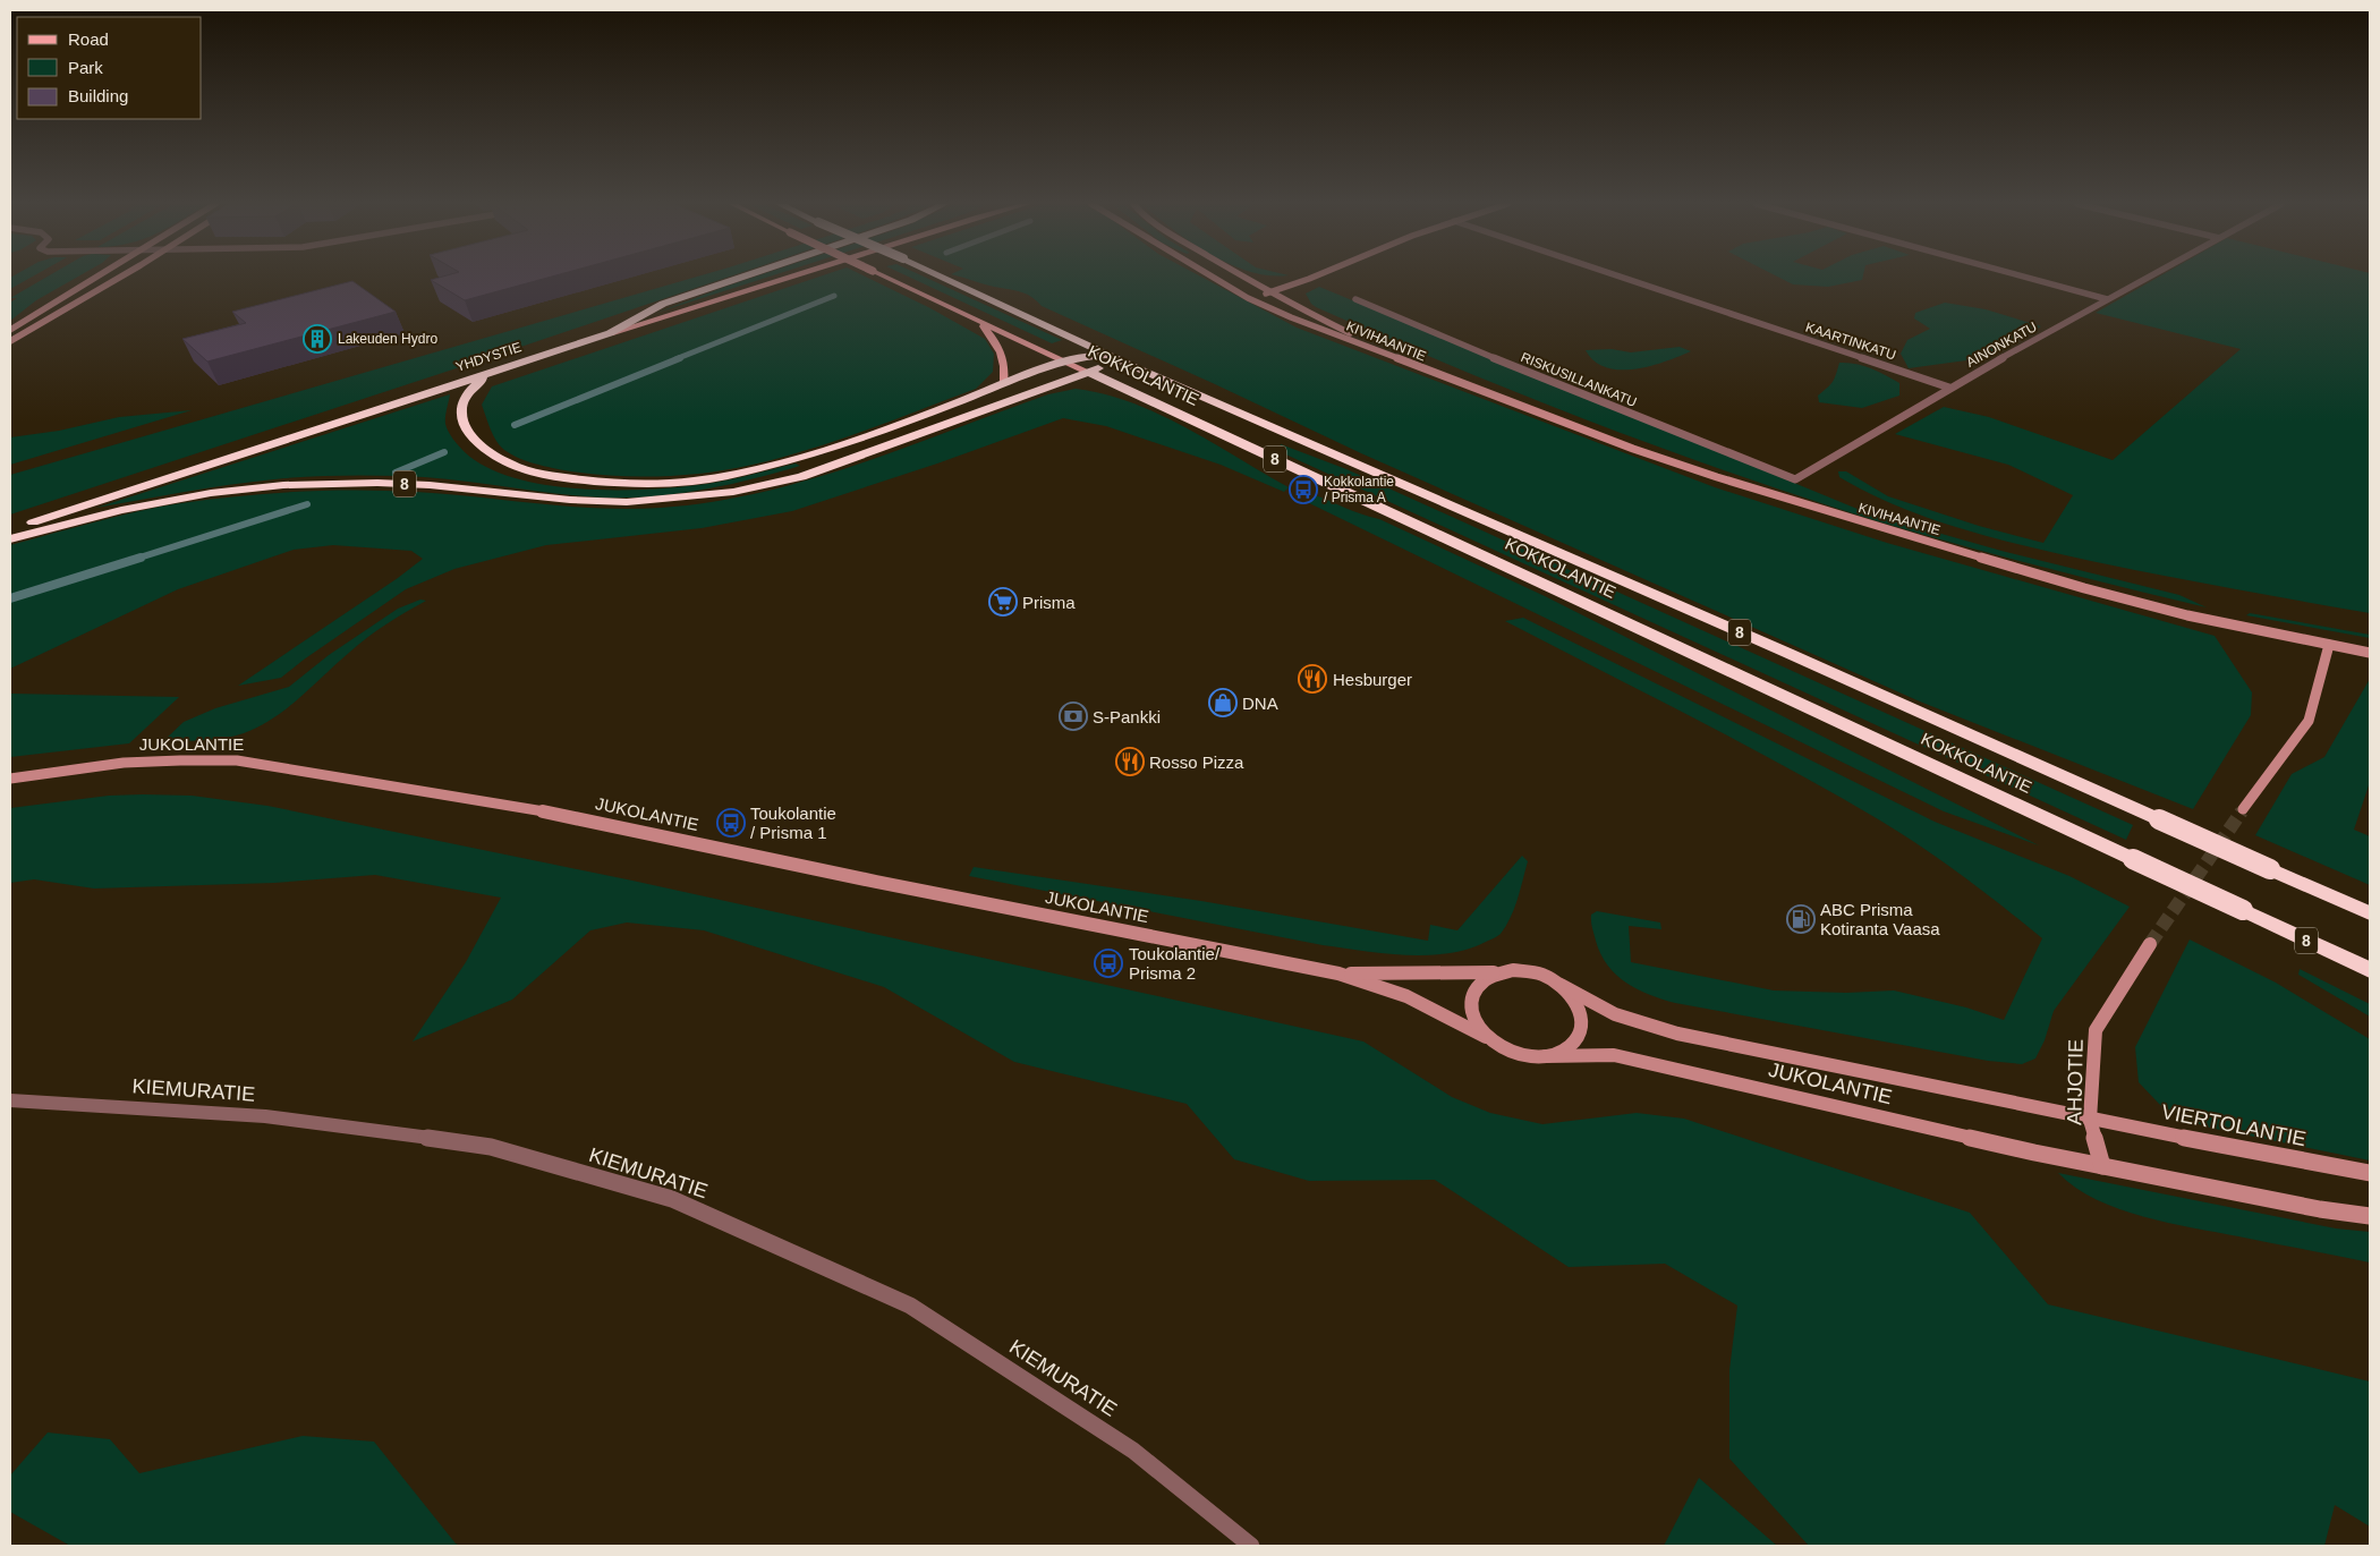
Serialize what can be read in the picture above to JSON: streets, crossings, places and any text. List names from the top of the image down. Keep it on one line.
{"streets":{"highway":["YHDYSTIE","KOKKOLANTIE","8"],"main road":["KIVIHAANTIE","JUKOLANTIE","AHJOTIE","VIERTOLANTIE"],"street":["KAARTINKATU","AINONKATU","RISKUSILLANKATU","KIEMURATIE"]},"crossings":[["KAARTINKATU","AINONKATU"],["AINONKATU","RISKUSILLANKATU"],["KOKKOLANTIE","8"],["JUKOLANTIE","AHJOTIE"],["JUKOLANTIE","VIERTOLANTIE"],["AHJOTIE","VIERTOLANTIE"]],"places":{"building":["Lakeuden Hydro"],"bus stop":["Kokkolantie / Prisma A","Toukolantie / Prisma 1","Toukolantie/ Prisma 2"],"supermarket":["Prisma"],"restaurant":["Hesburger","Rosso Pizza"],"shop":["DNA"],"bank":["S-Pankki"],"fuel station":["ABC Prisma Kotiranta Vaasa"]},"legend":["Road","Park","Building"]}
